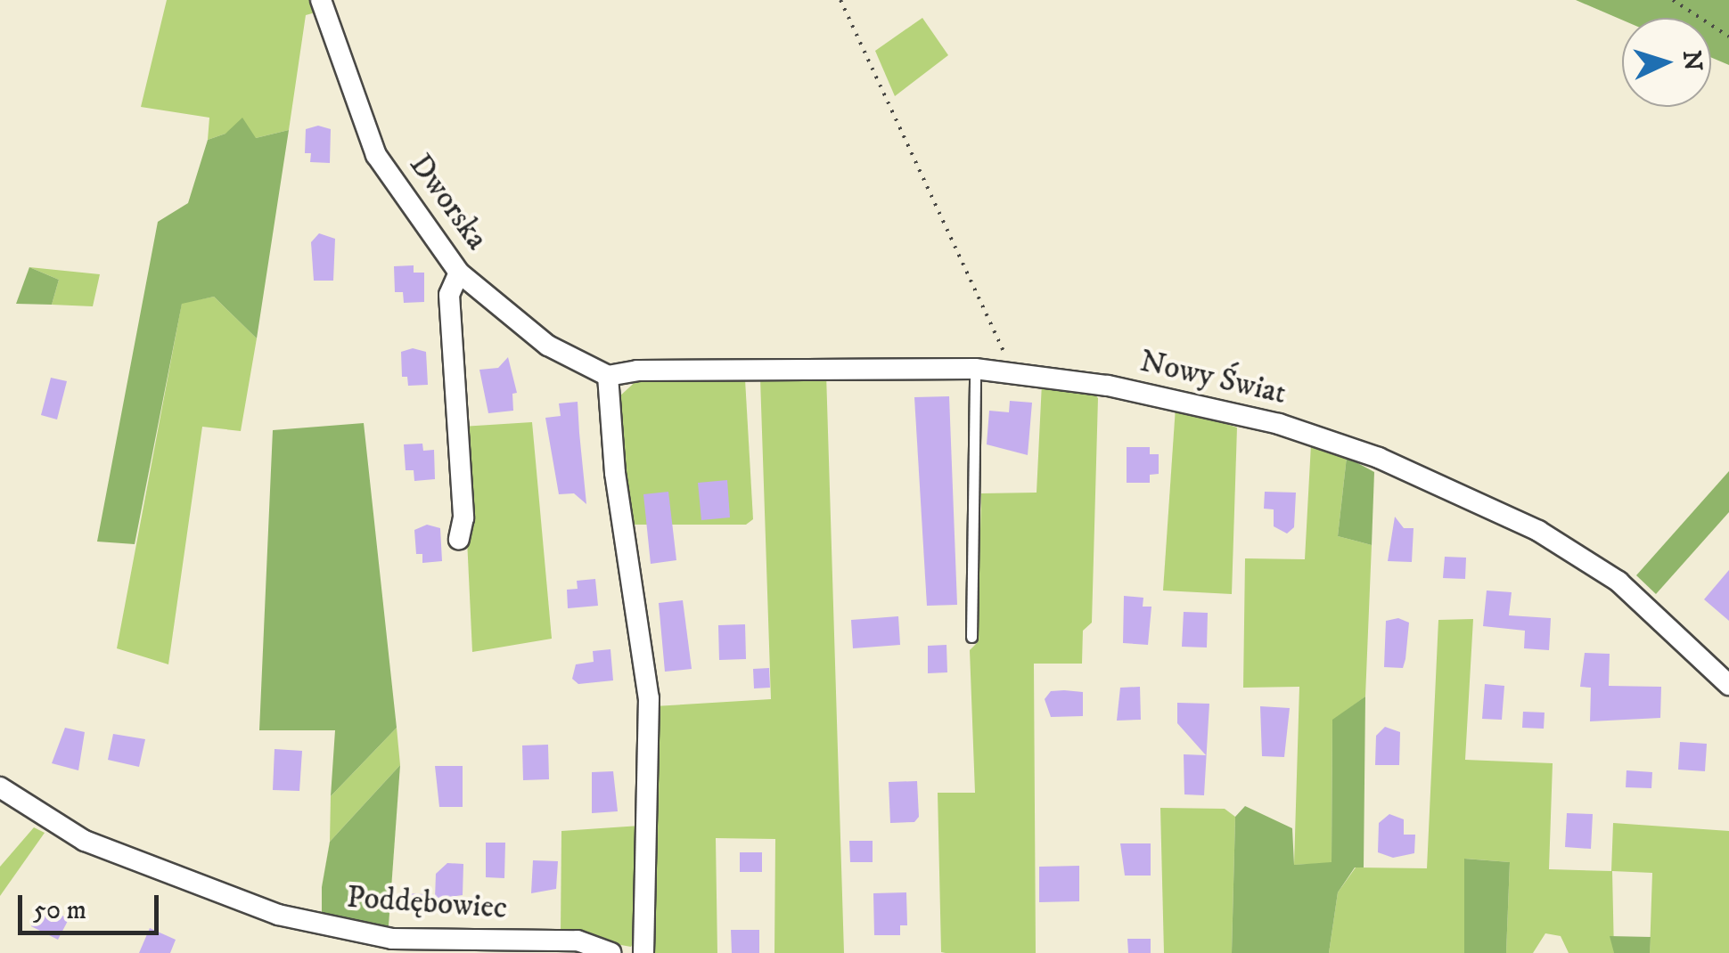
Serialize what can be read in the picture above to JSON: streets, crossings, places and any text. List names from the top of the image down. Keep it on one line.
{"streets":{"street":["Dworska","Nowy Świat","Poddębowiec"]},"crossings":[["Dworska","Nowy Świat"]],"scale_bar":"50 m","north":"right"}
